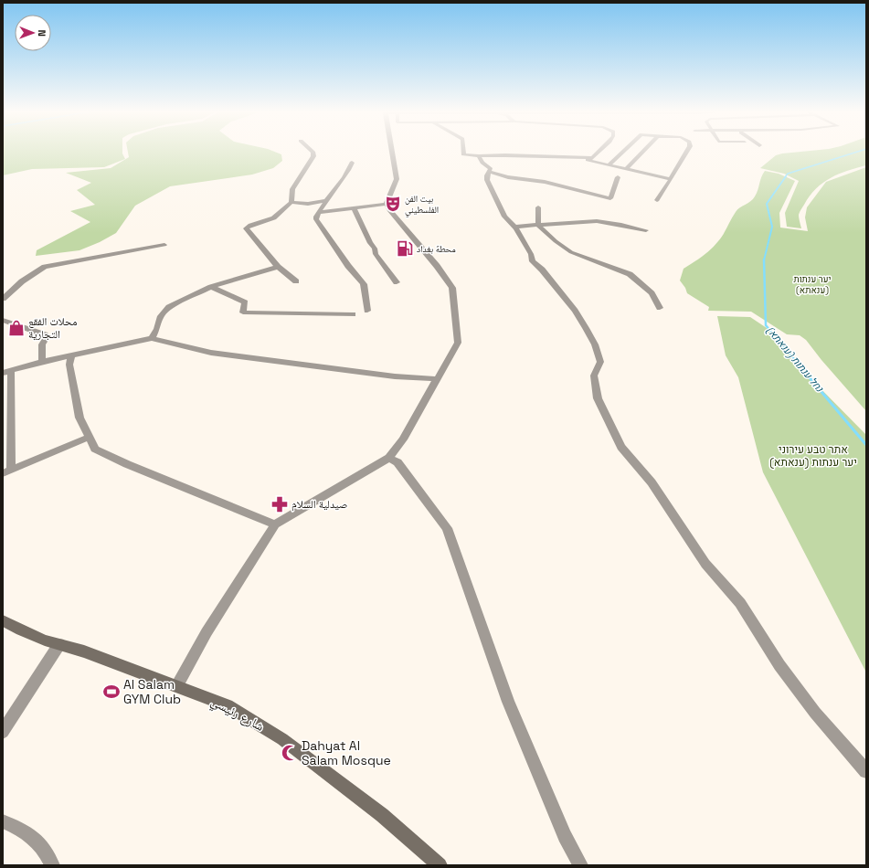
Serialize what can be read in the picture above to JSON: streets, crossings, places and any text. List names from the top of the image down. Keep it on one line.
{"streets":{"street":["شارع رئيسي"]},"water":["נחל ענתות (ענאתא)"],"parks":["יער ענתות (ענאתא)","אתר טבע עירוני יער ענתות (ענאתא)"],"places":{"theatre":["بيت الفن الفلسطيني"],"fuel station":["محطة بغداد"],"shop":["محلات الفقع التجارية"],"pharmacy":["صيدلية السلام"],"sports":["Al Salam GYM Club"],"mosque":["Dahyat Al Salam Mosque"]},"north":"right"}
